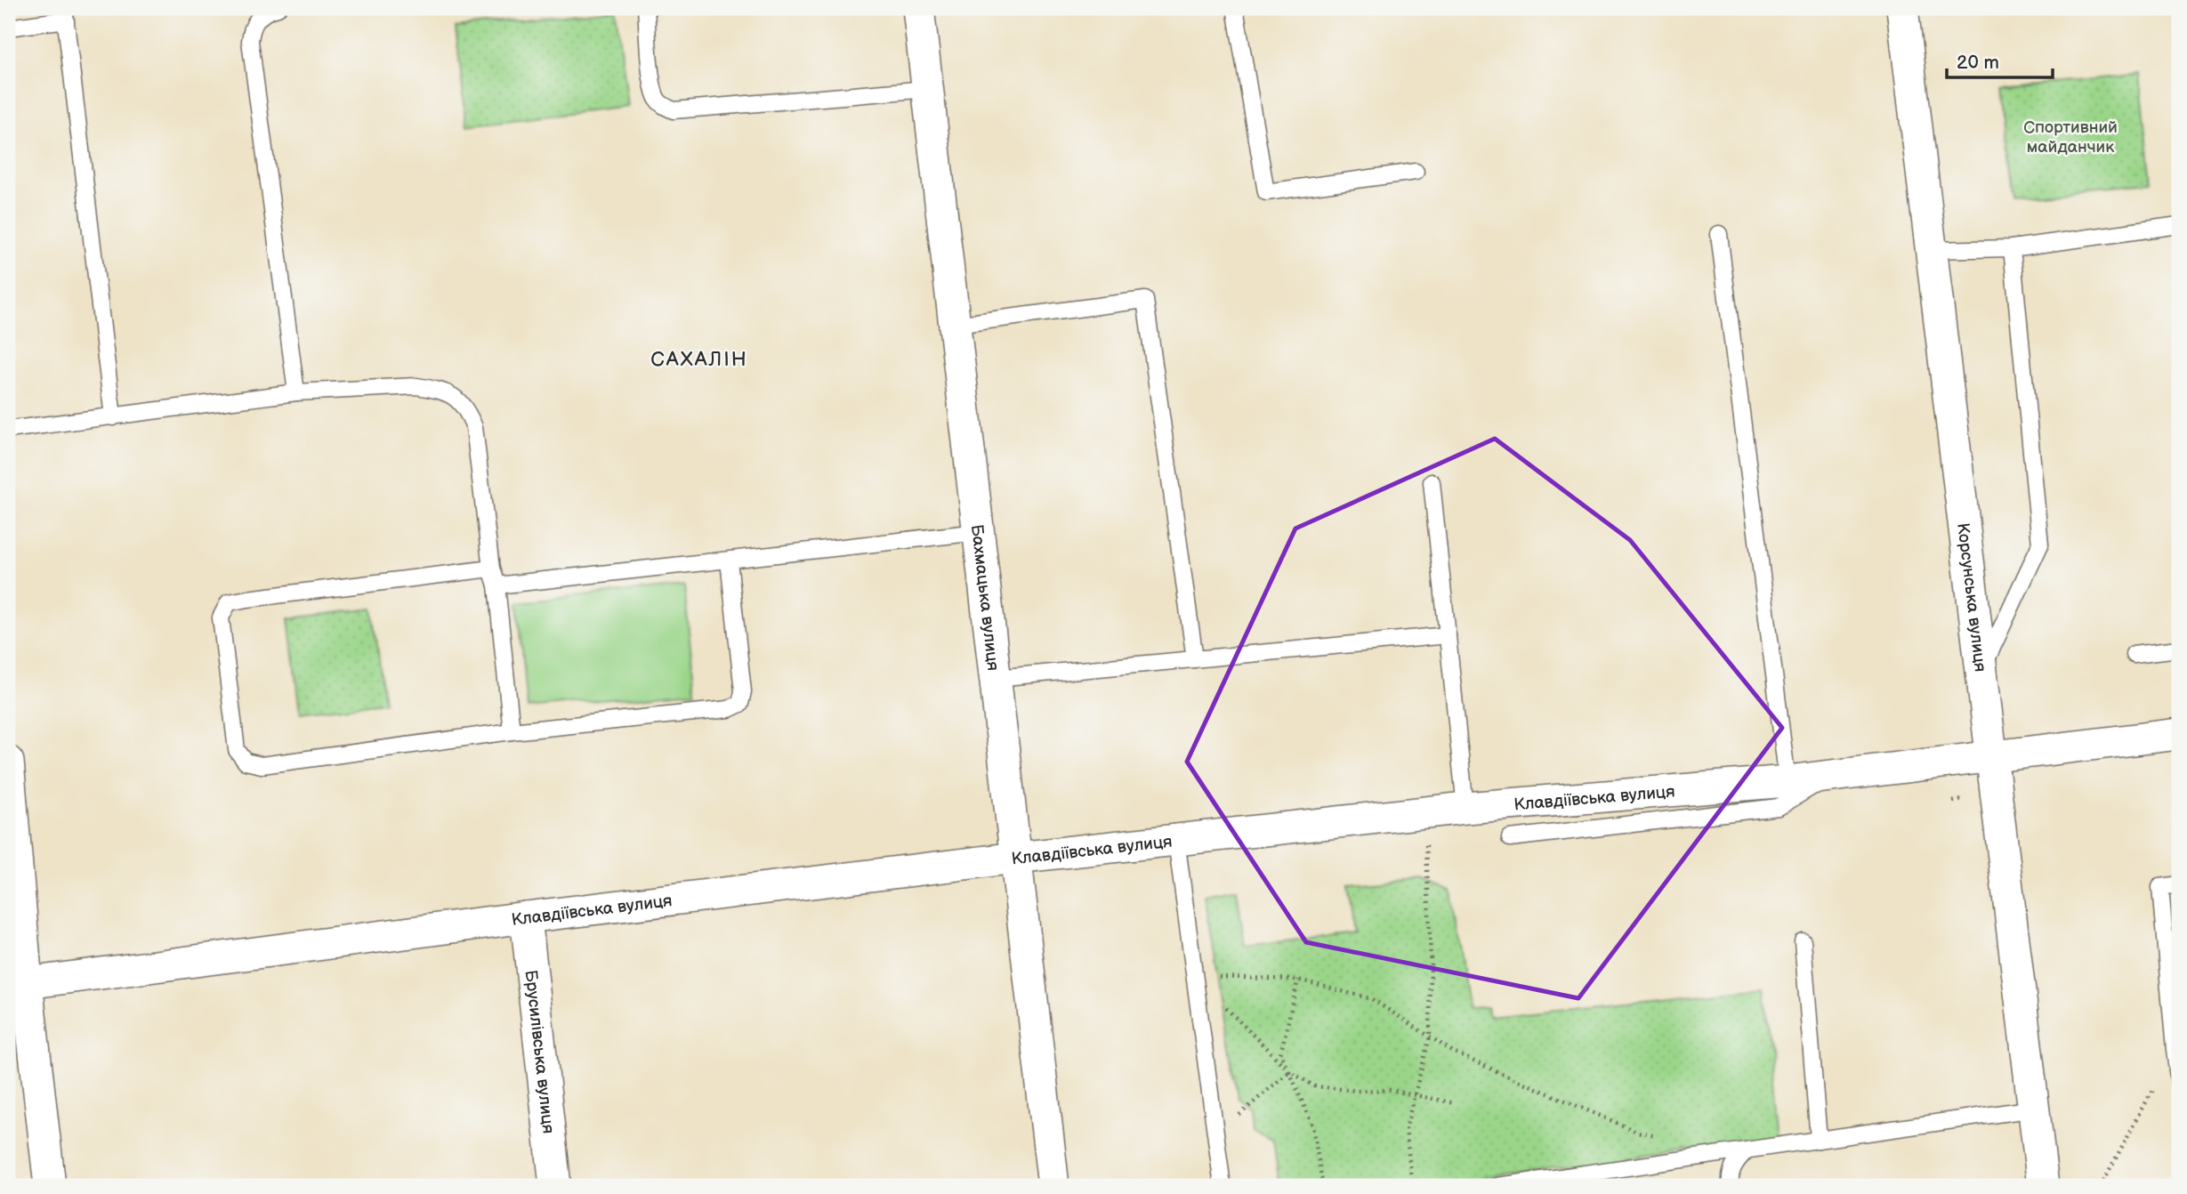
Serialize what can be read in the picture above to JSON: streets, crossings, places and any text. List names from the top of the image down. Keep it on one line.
{"streets":{"street":["Бахмацька вулиця","Корсунська вулиця","Клавдіївська вулиця","Брусилівська вулиця"]},"crossings":[["Бахмацька вулиця","Клавдіївська вулиця"],["Корсунська вулиця","Клавдіївська вулиця"],["Клавдіївська вулиця","Брусилівська вулиця"]],"districts":["САХАЛІН"],"parks":["Спортивний майданчик"],"scale_bar":"20 m"}
